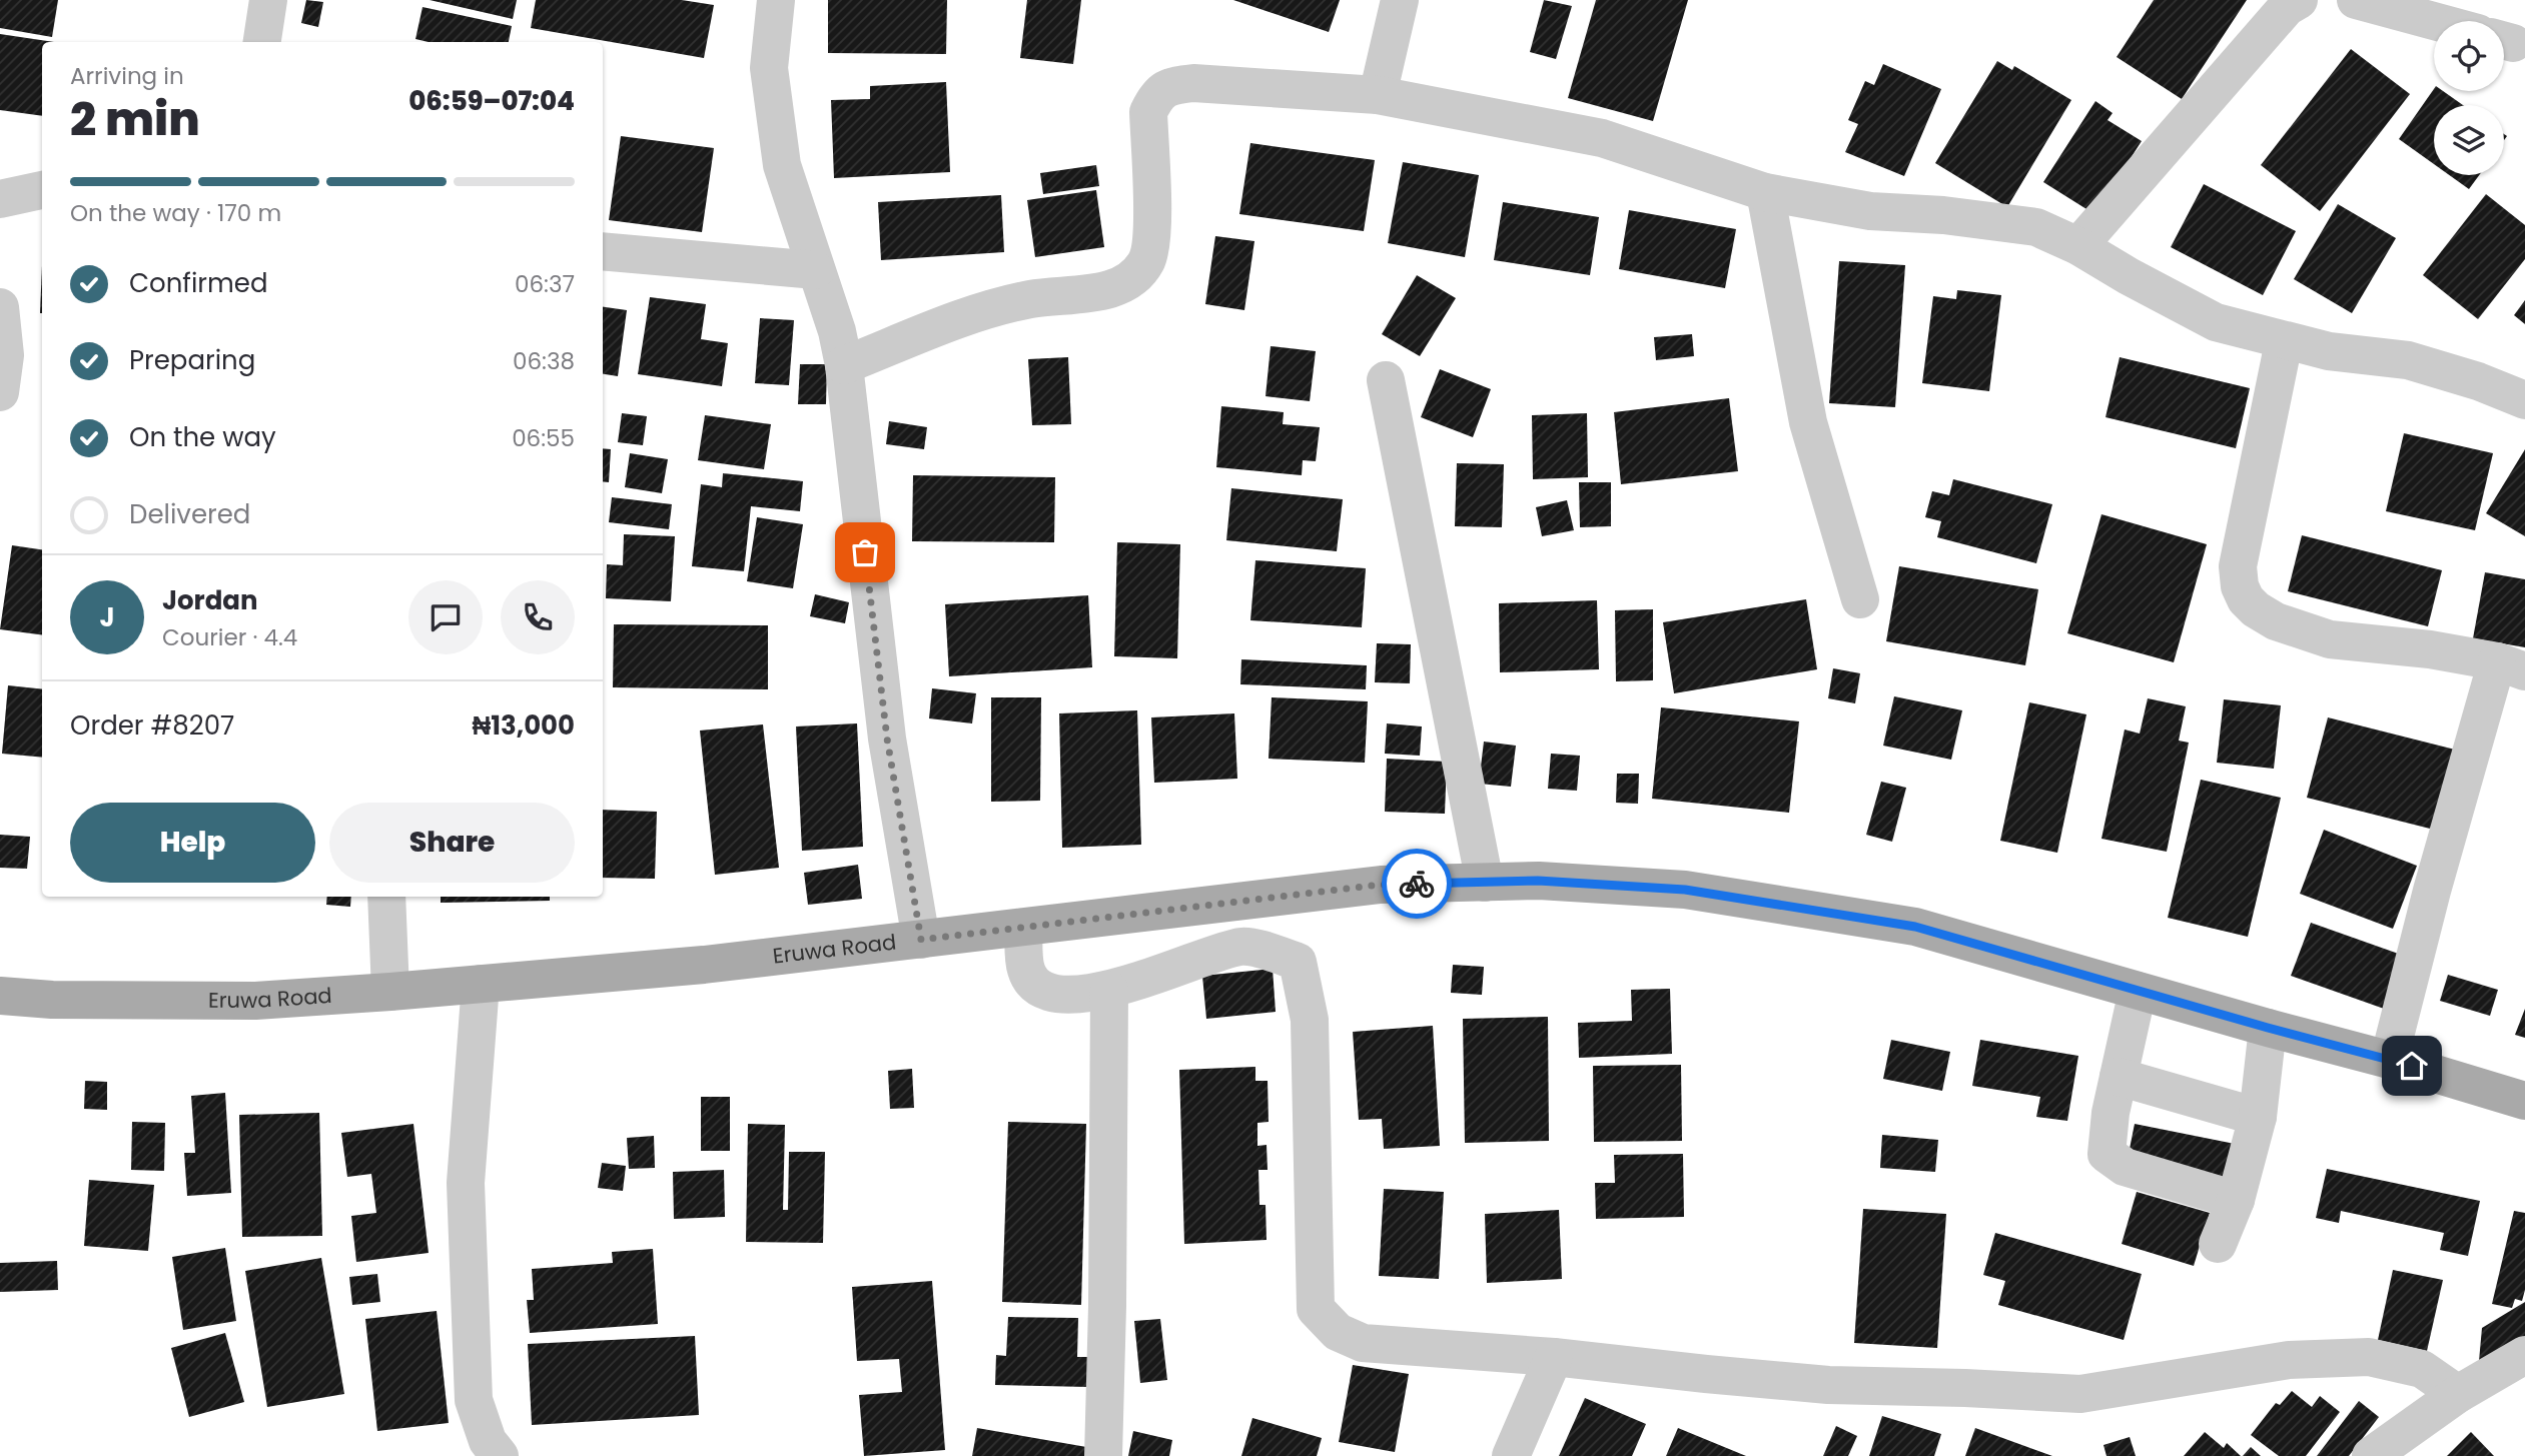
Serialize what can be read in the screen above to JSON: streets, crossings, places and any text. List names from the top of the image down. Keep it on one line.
{"streets":{"main road":["Eruwa Road"]},"page":{"heading":["2 min","Arriving in","06:59–07:04"],"panel":["Jordan","Courier · 4.4","Order #8207","₦13,000"],"bar":"On the way · 170 m","list":[["Confirmed","06:37"],["Preparing","06:38"],["On the way","06:55"],"Delivered"],"round":"J","buttons":["Help","Share"]}}
